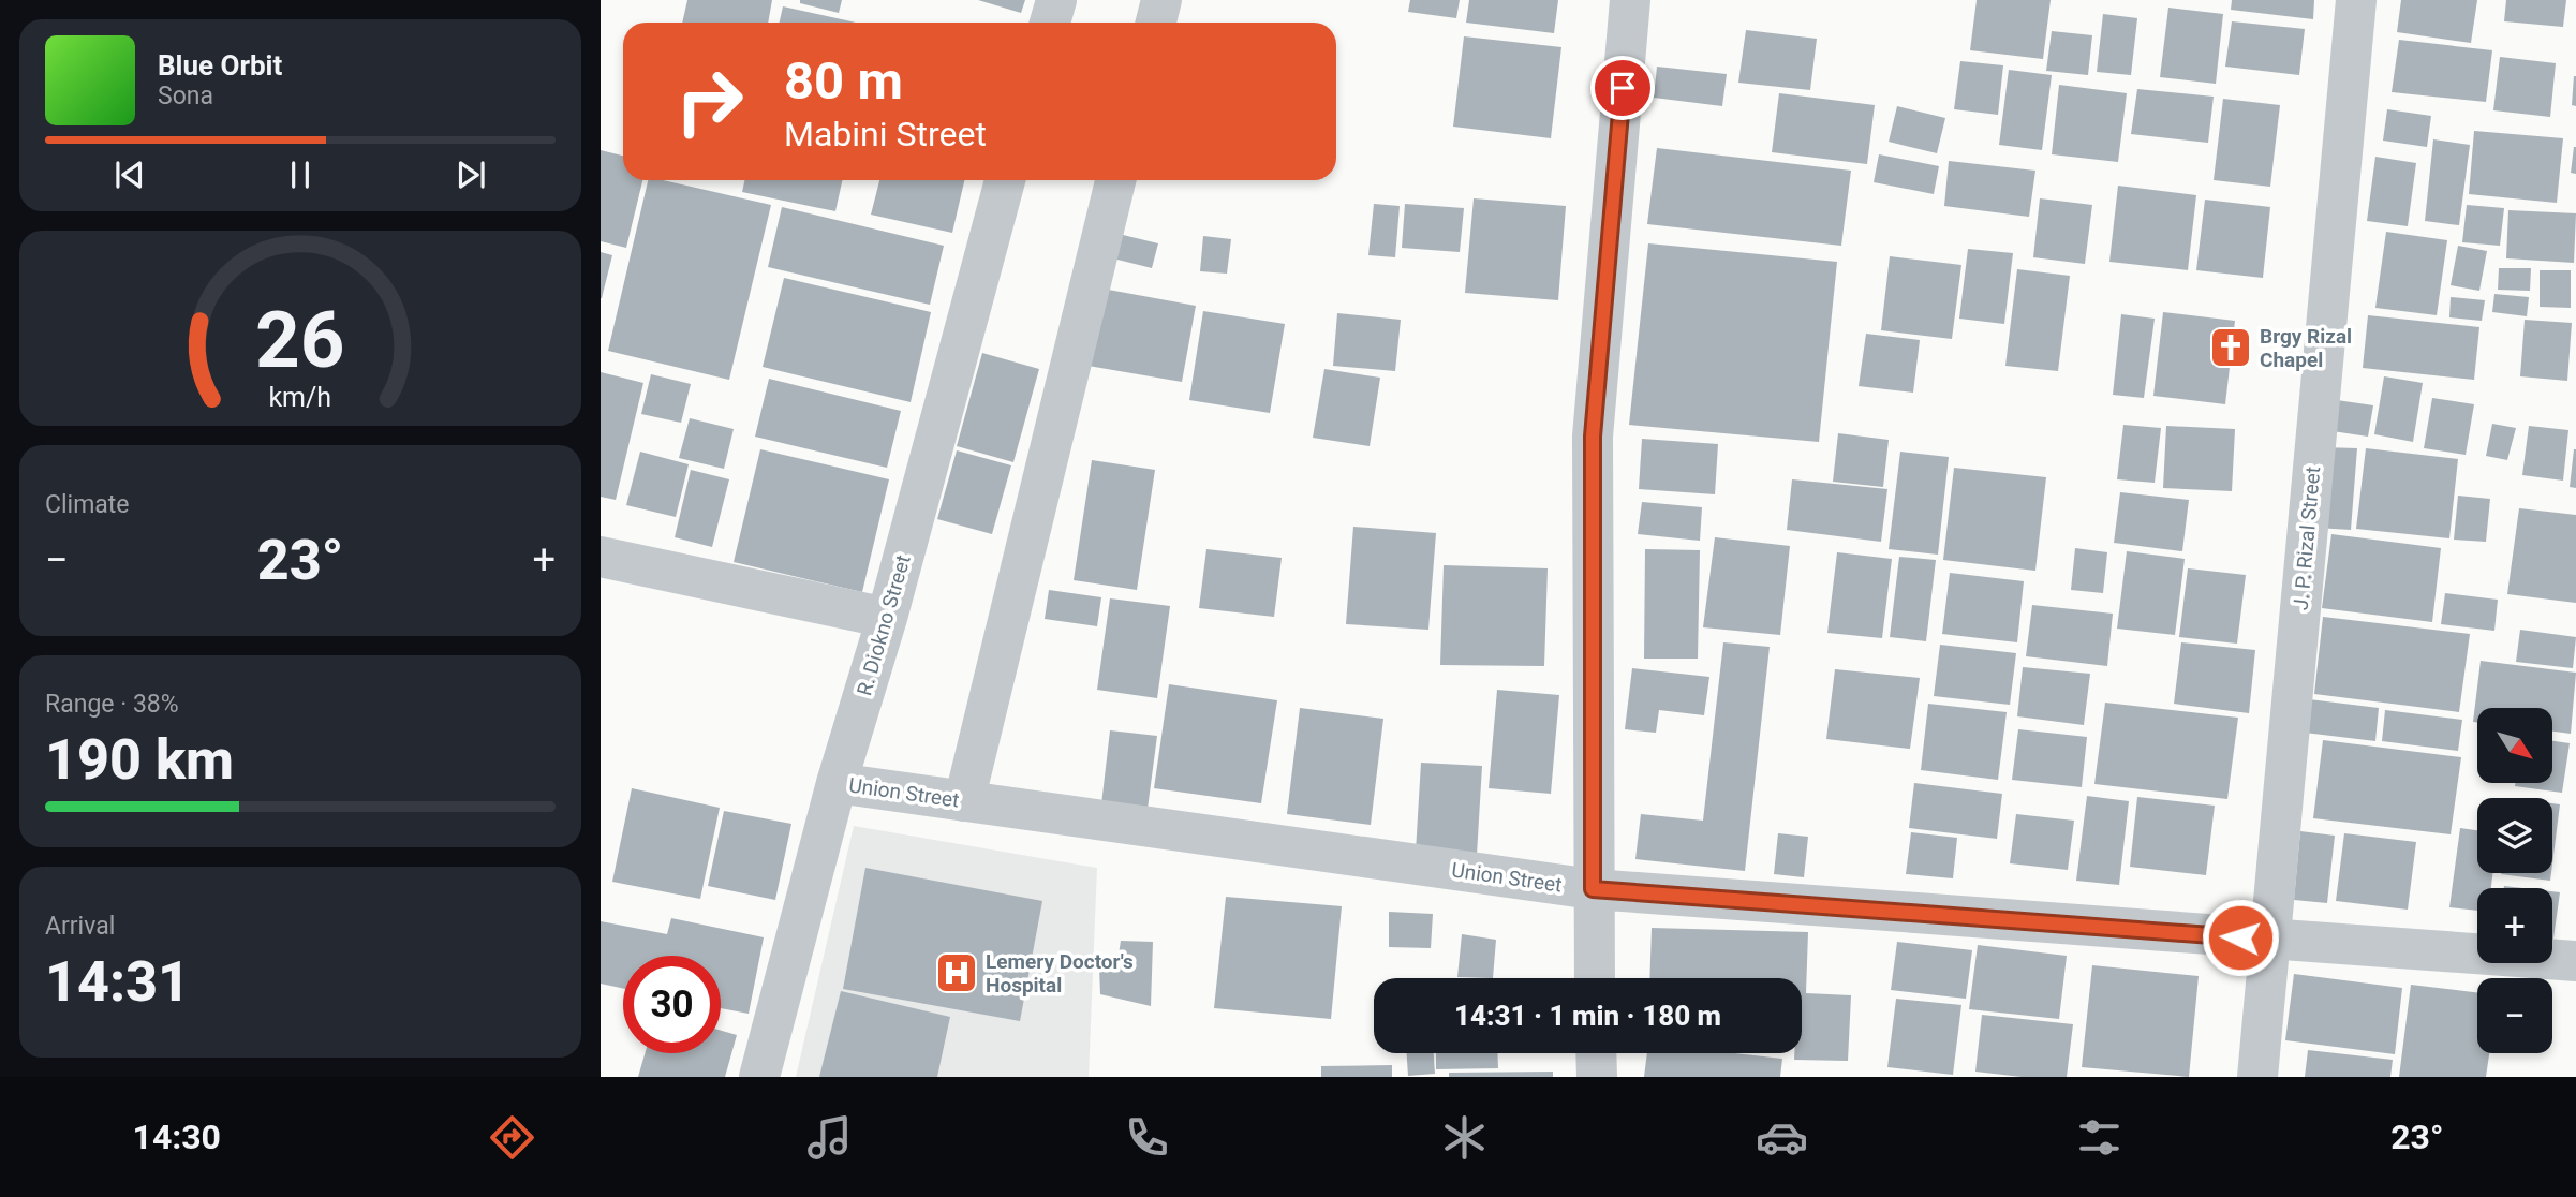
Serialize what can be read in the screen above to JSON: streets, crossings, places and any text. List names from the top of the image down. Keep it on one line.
{"streets":{"street":["J. P. Rizal Street","R. Diokno Street","Union Street"]},"crossings":[["J. P. Rizal Street","Union Street"],["R. Diokno Street","Union Street"]],"places":{"church":["Brgy Rizal Chapel"],"hospital":["Lemery Doctor's Hospital"]},"north":"bottom right","page":{"turn":["80 m","Mabini Street"],"song":["Blue Orbit","Sona"],"tile":["Climate",["Range · 38%","190 km"],["Arrival","14:31"]],"heat":["−","23°","+"],"map_buttons":["+","−"],"limit":"30","trip":"14:31 · 1 min · 180 m","tabs":["14:30","23°"],"gauge":["26","km/h"]}}
